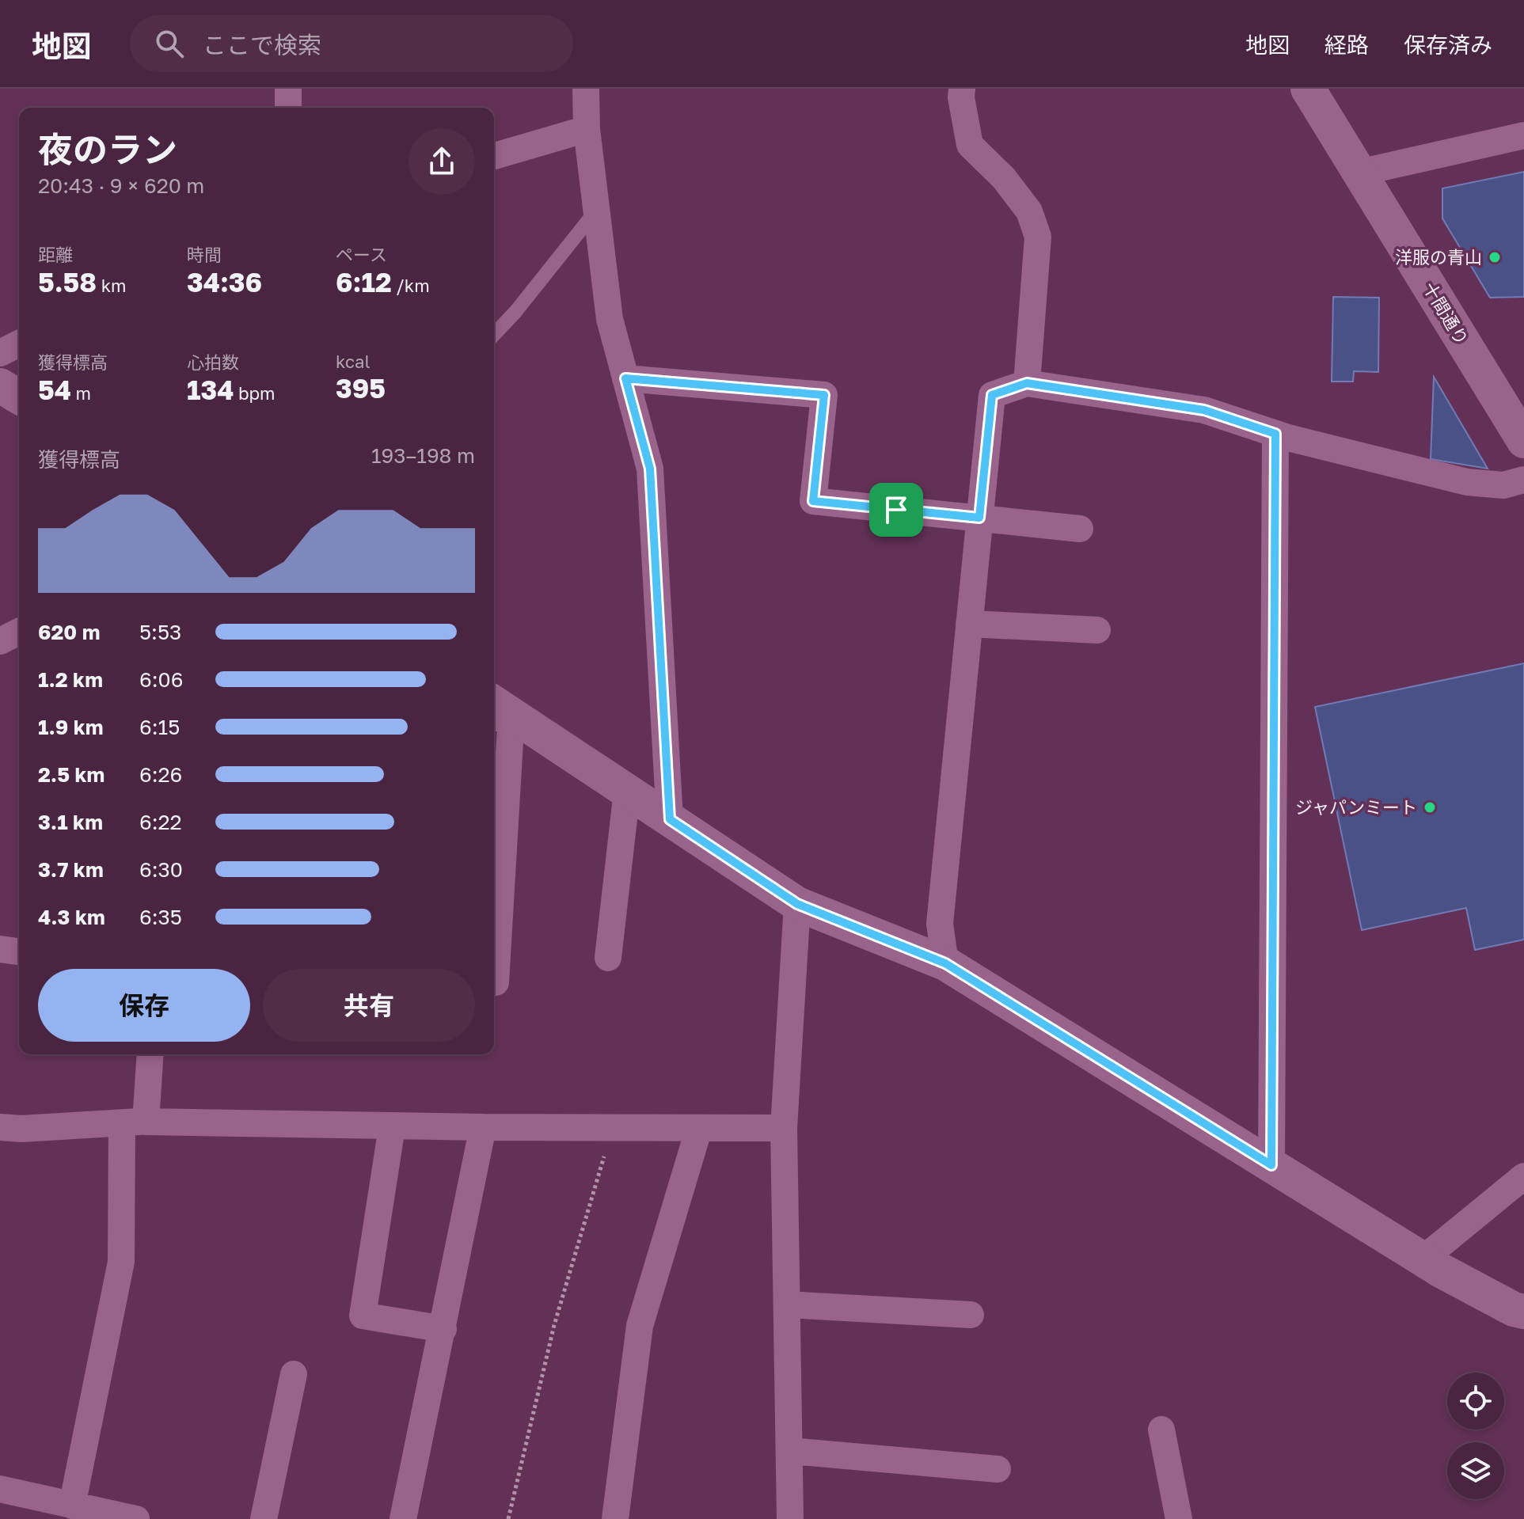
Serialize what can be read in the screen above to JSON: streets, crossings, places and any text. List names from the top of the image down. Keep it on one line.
{"streets":{"street":["十間通り"]},"places":["洋服の青山","ジャパンミート"],"page":{"header":"地図","search":"ここで検索","nav":["地図","経路","保存済み"],"heading":["夜のラン","20:43 · 9 × 620 m"],"stats":[["距離","5.58 km"],["時間","34:36"],["ペース","6:12 /km"],["獲得標高","54 m"],["心拍数","134 bpm"],["kcal","395"]],"chart":["獲得標高","193–198 m"],"list":[{"name":"620 m","note":"5:53"},{"name":"1.2 km","note":"6:06"},{"name":"1.9 km","note":"6:15"},{"name":"2.5 km","note":"6:26"},{"name":"3.1 km","note":"6:22"},{"name":"3.7 km","note":"6:30"},{"name":"4.3 km","note":"6:35"}],"buttons":["保存","共有"]}}
